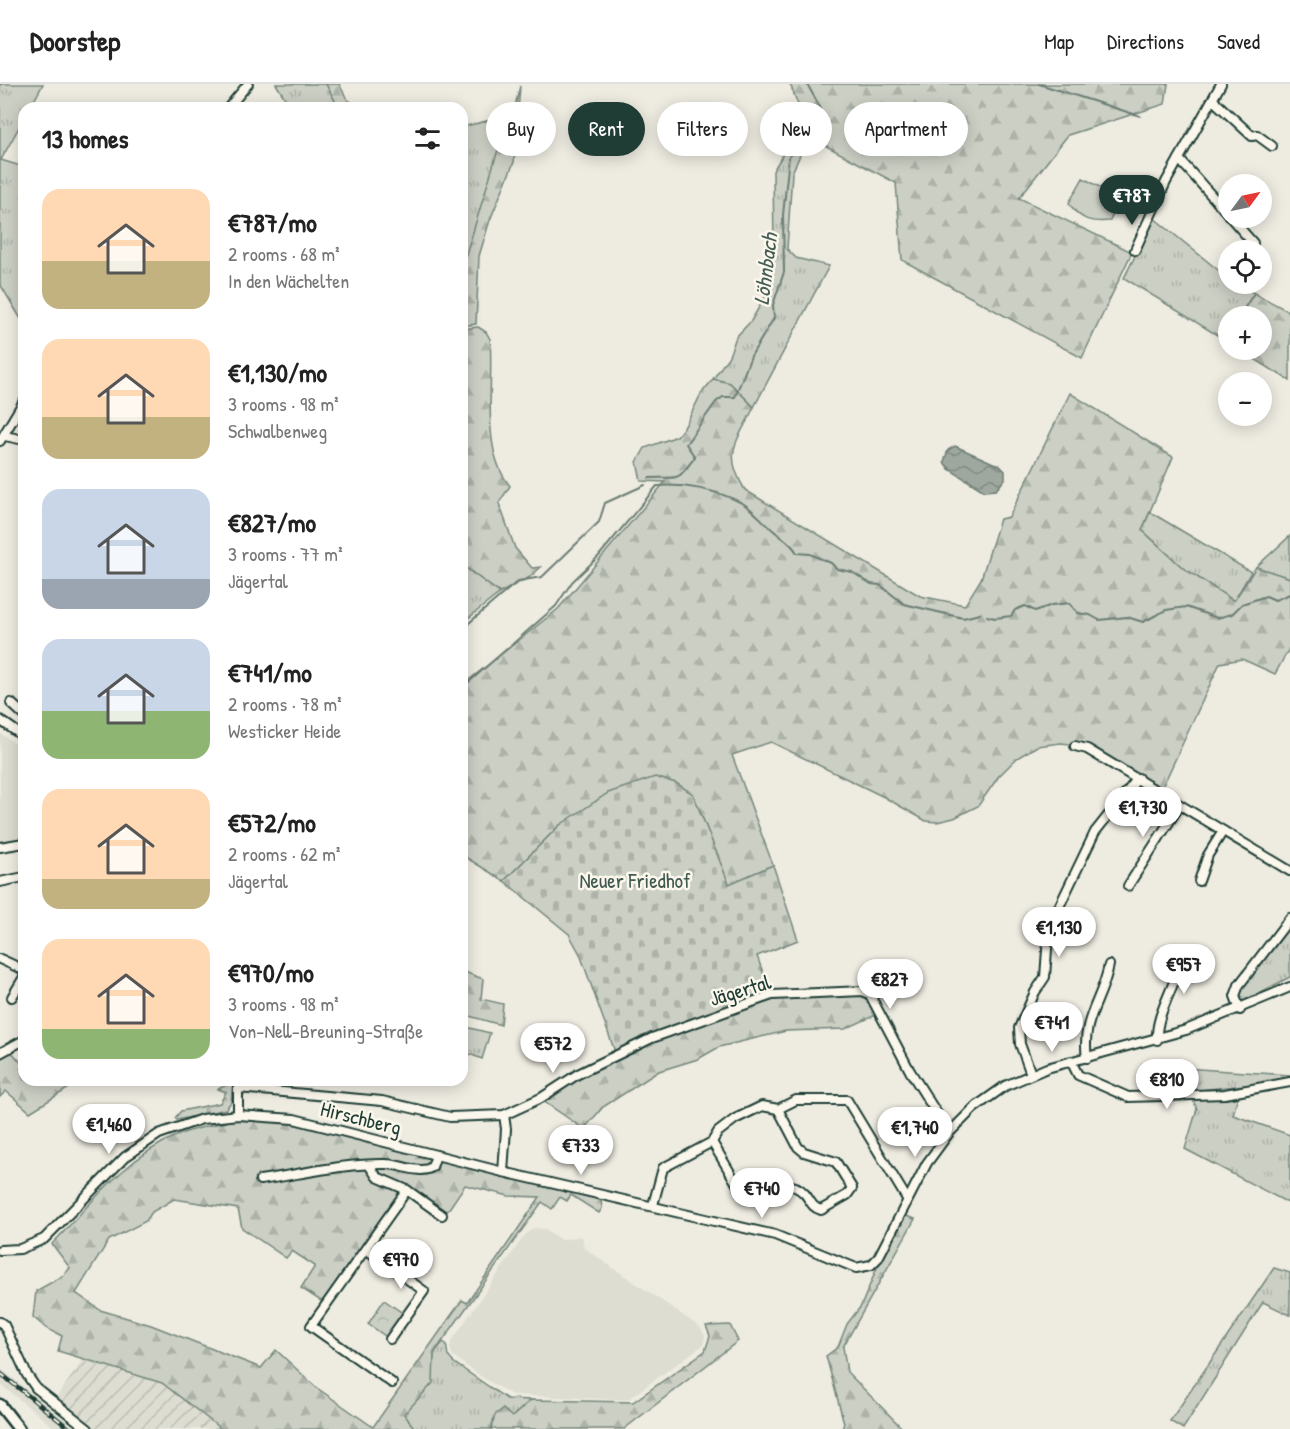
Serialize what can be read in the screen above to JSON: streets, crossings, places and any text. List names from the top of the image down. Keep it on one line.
{"streets":{"street":["Jägertal","Hirschberg"]},"water":["Löhnbach"],"parks":["Neuer Friedhof"],"north":"top right","page":{"header":"Doorstep","nav":["Map","Directions","Saved"],"chip":["Buy","Rent","Filters","New","Apartment"],"heading":"13 homes","map_buttons":["+","−"],"list":[{"name":"€787/mo","note":"2 rooms · 68 m² · In den Wächelten"},{"name":"€1,130/mo","note":"3 rooms · 98 m² · Schwalbenweg"},{"name":"€827/mo","note":"3 rooms · 77 m² · Jägertal"},{"name":"€741/mo","note":"2 rooms · 78 m² · Westicker Heide"},{"name":"€572/mo","note":"2 rooms · 62 m² · Jägertal"},{"name":"€970/mo","note":"3 rooms · 98 m² · Von-Nell-Breuning-Straße"}],"price":["€787","€1,730","€1,130","€957","€827","€741","€572","€810","€1,460","€1,740","€733","€740","€970"]}}
